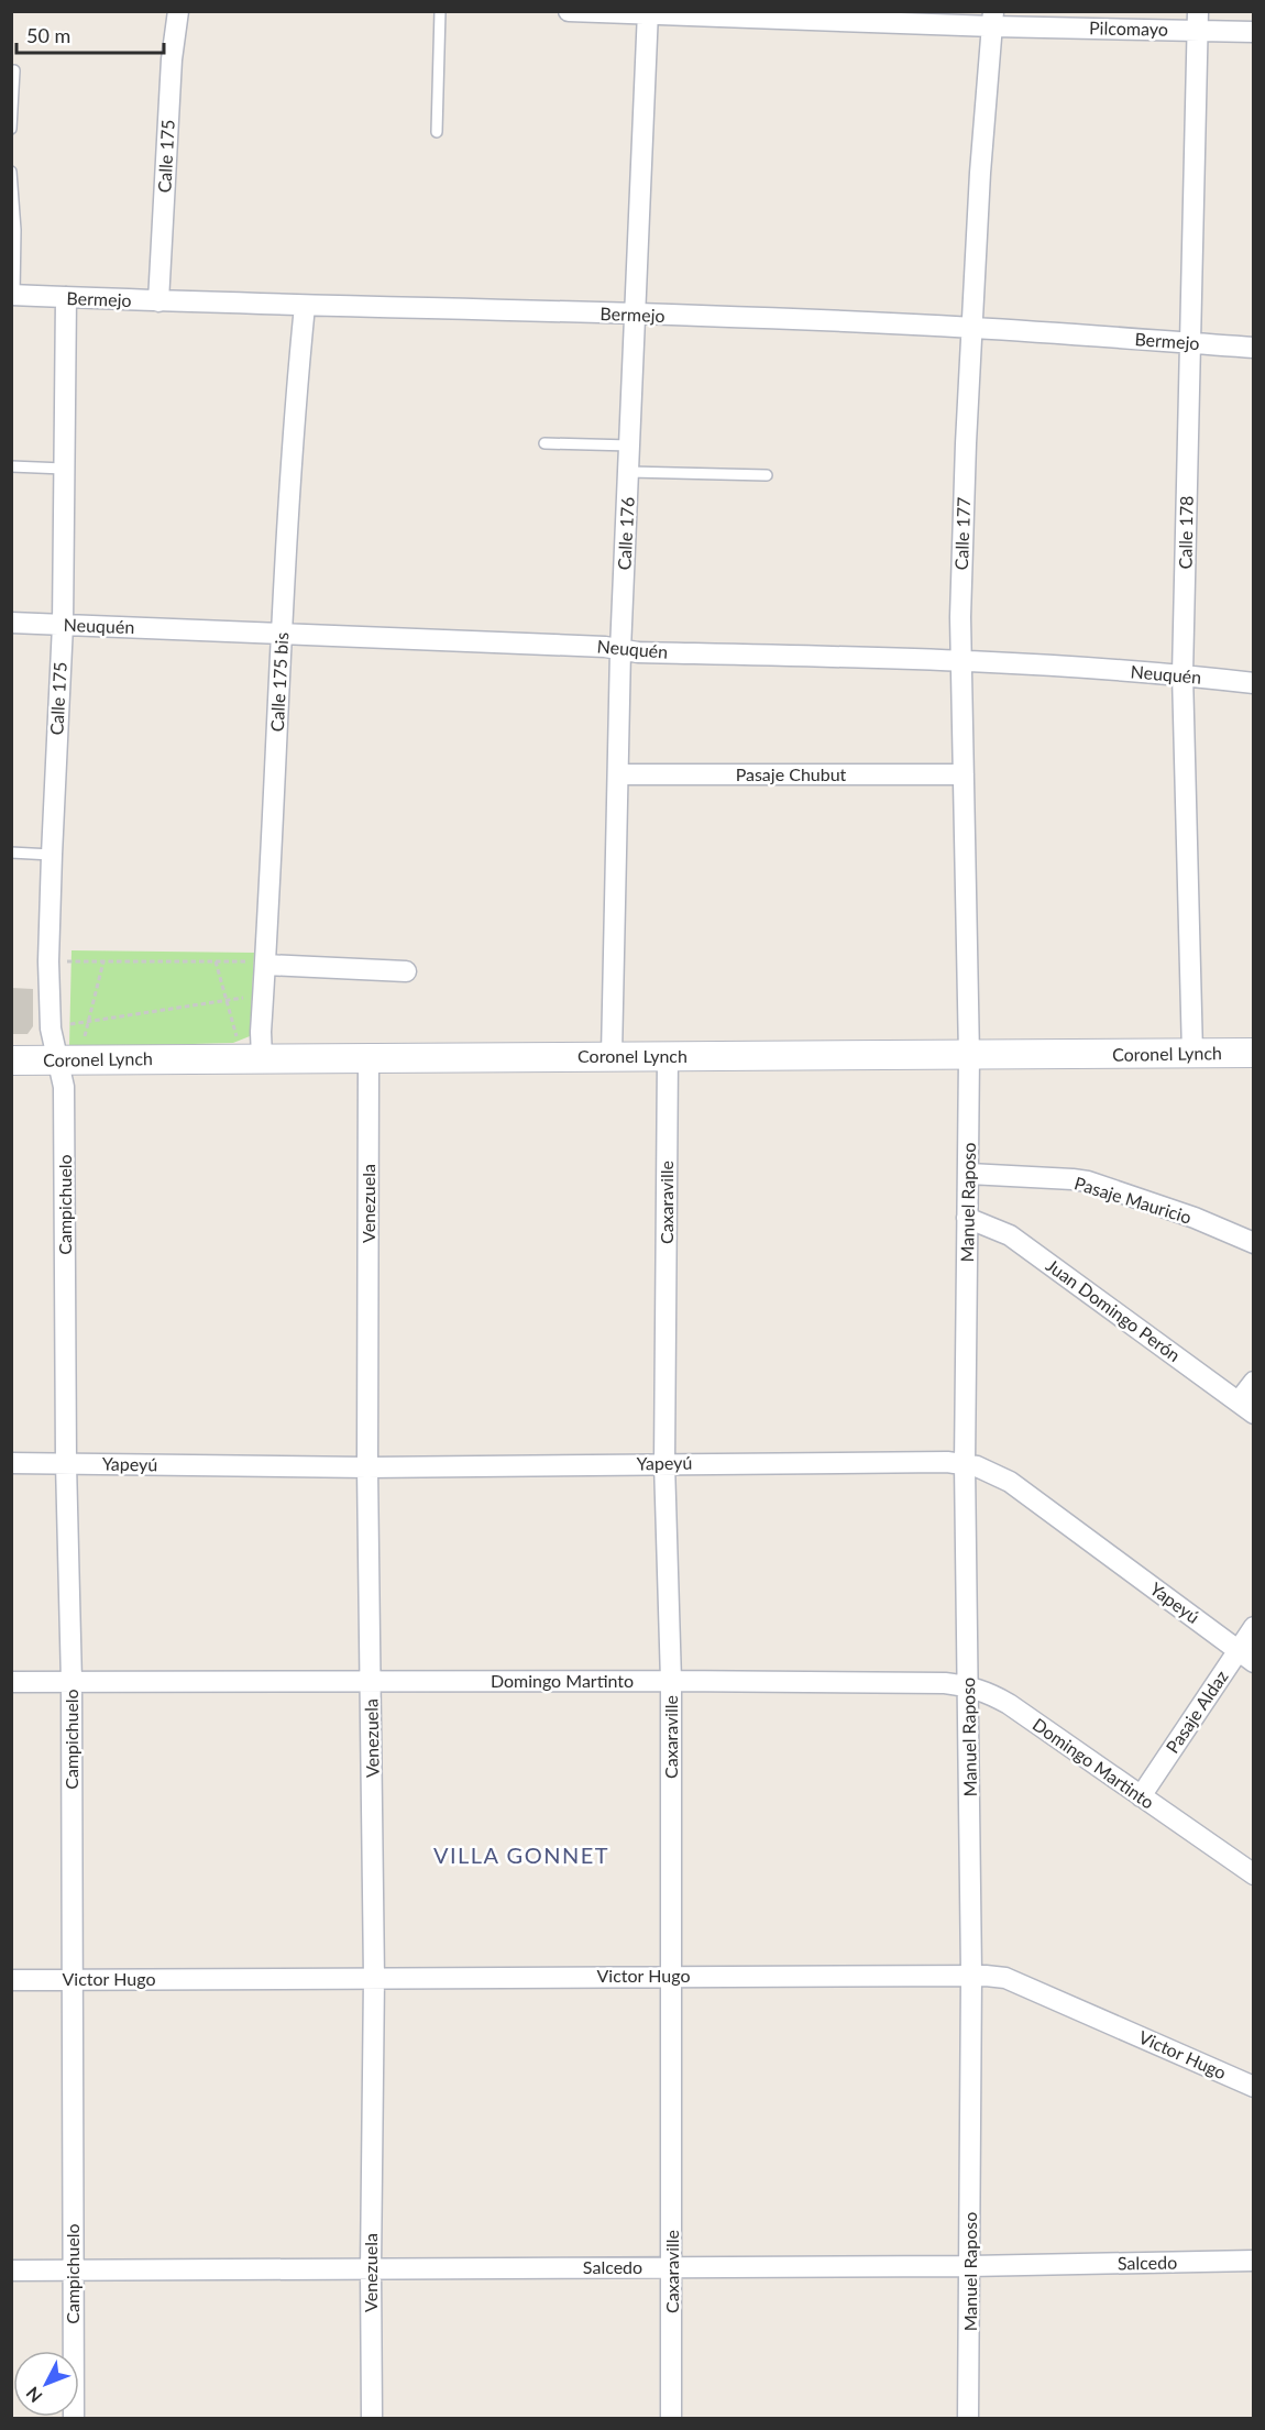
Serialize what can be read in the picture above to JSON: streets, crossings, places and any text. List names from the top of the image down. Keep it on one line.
{"streets":{"main road":["Coronel Lynch"],"street":["Pilcomayo","Calle 175","Bermejo","Calle 178","Calle 176","Calle 177","Neuquén","Calle 175 bis","Pasaje Chubut","Pasaje Mauricio","Caxaraville","Manuel Raposo","Venezuela","Campichuelo","Juan Domingo Perón","Yapeyú","Domingo Martinto","Pasaje Aldaz","Victor Hugo","Salcedo"]},"crossings":[["Pilcomayo","Calle 178"],["Pilcomayo","Calle 176"],["Pilcomayo","Calle 177"],["Calle 175","Bermejo"],["Calle 175","Neuquén"],["Calle 175","Coronel Lynch"],["Calle 175","Campichuelo"],["Bermejo","Calle 178"],["Bermejo","Calle 176"],["Bermejo","Calle 177"],["Bermejo","Calle 175 bis"],["Calle 178","Neuquén"],["Calle 178","Coronel Lynch"],["Calle 176","Neuquén"],["Calle 176","Pasaje Chubut"],["Calle 176","Coronel Lynch"],["Calle 177","Neuquén"],["Calle 177","Pasaje Chubut"],["Calle 177","Coronel Lynch"],["Calle 177","Manuel Raposo"],["Neuquén","Calle 175 bis"],["Calle 175 bis","Coronel Lynch"],["Coronel Lynch","Caxaraville"],["Coronel Lynch","Manuel Raposo"],["Coronel Lynch","Venezuela"],["Coronel Lynch","Campichuelo"],["Pasaje Mauricio","Manuel Raposo"],["Caxaraville","Yapeyú"],["Caxaraville","Domingo Martinto"],["Caxaraville","Victor Hugo"],["Caxaraville","Salcedo"],["Manuel Raposo","Juan Domingo Perón"],["Manuel Raposo","Yapeyú"],["Manuel Raposo","Domingo Martinto"],["Manuel Raposo","Victor Hugo"],["Manuel Raposo","Salcedo"],["Venezuela","Yapeyú"],["Venezuela","Domingo Martinto"],["Venezuela","Victor Hugo"],["Venezuela","Salcedo"],["Campichuelo","Yapeyú"],["Campichuelo","Domingo Martinto"],["Campichuelo","Victor Hugo"],["Campichuelo","Salcedo"],["Yapeyú","Pasaje Aldaz"],["Domingo Martinto","Pasaje Aldaz"]],"districts":["VILLA GONNET"],"scale_bar":"50 m","north":"bottom left"}
